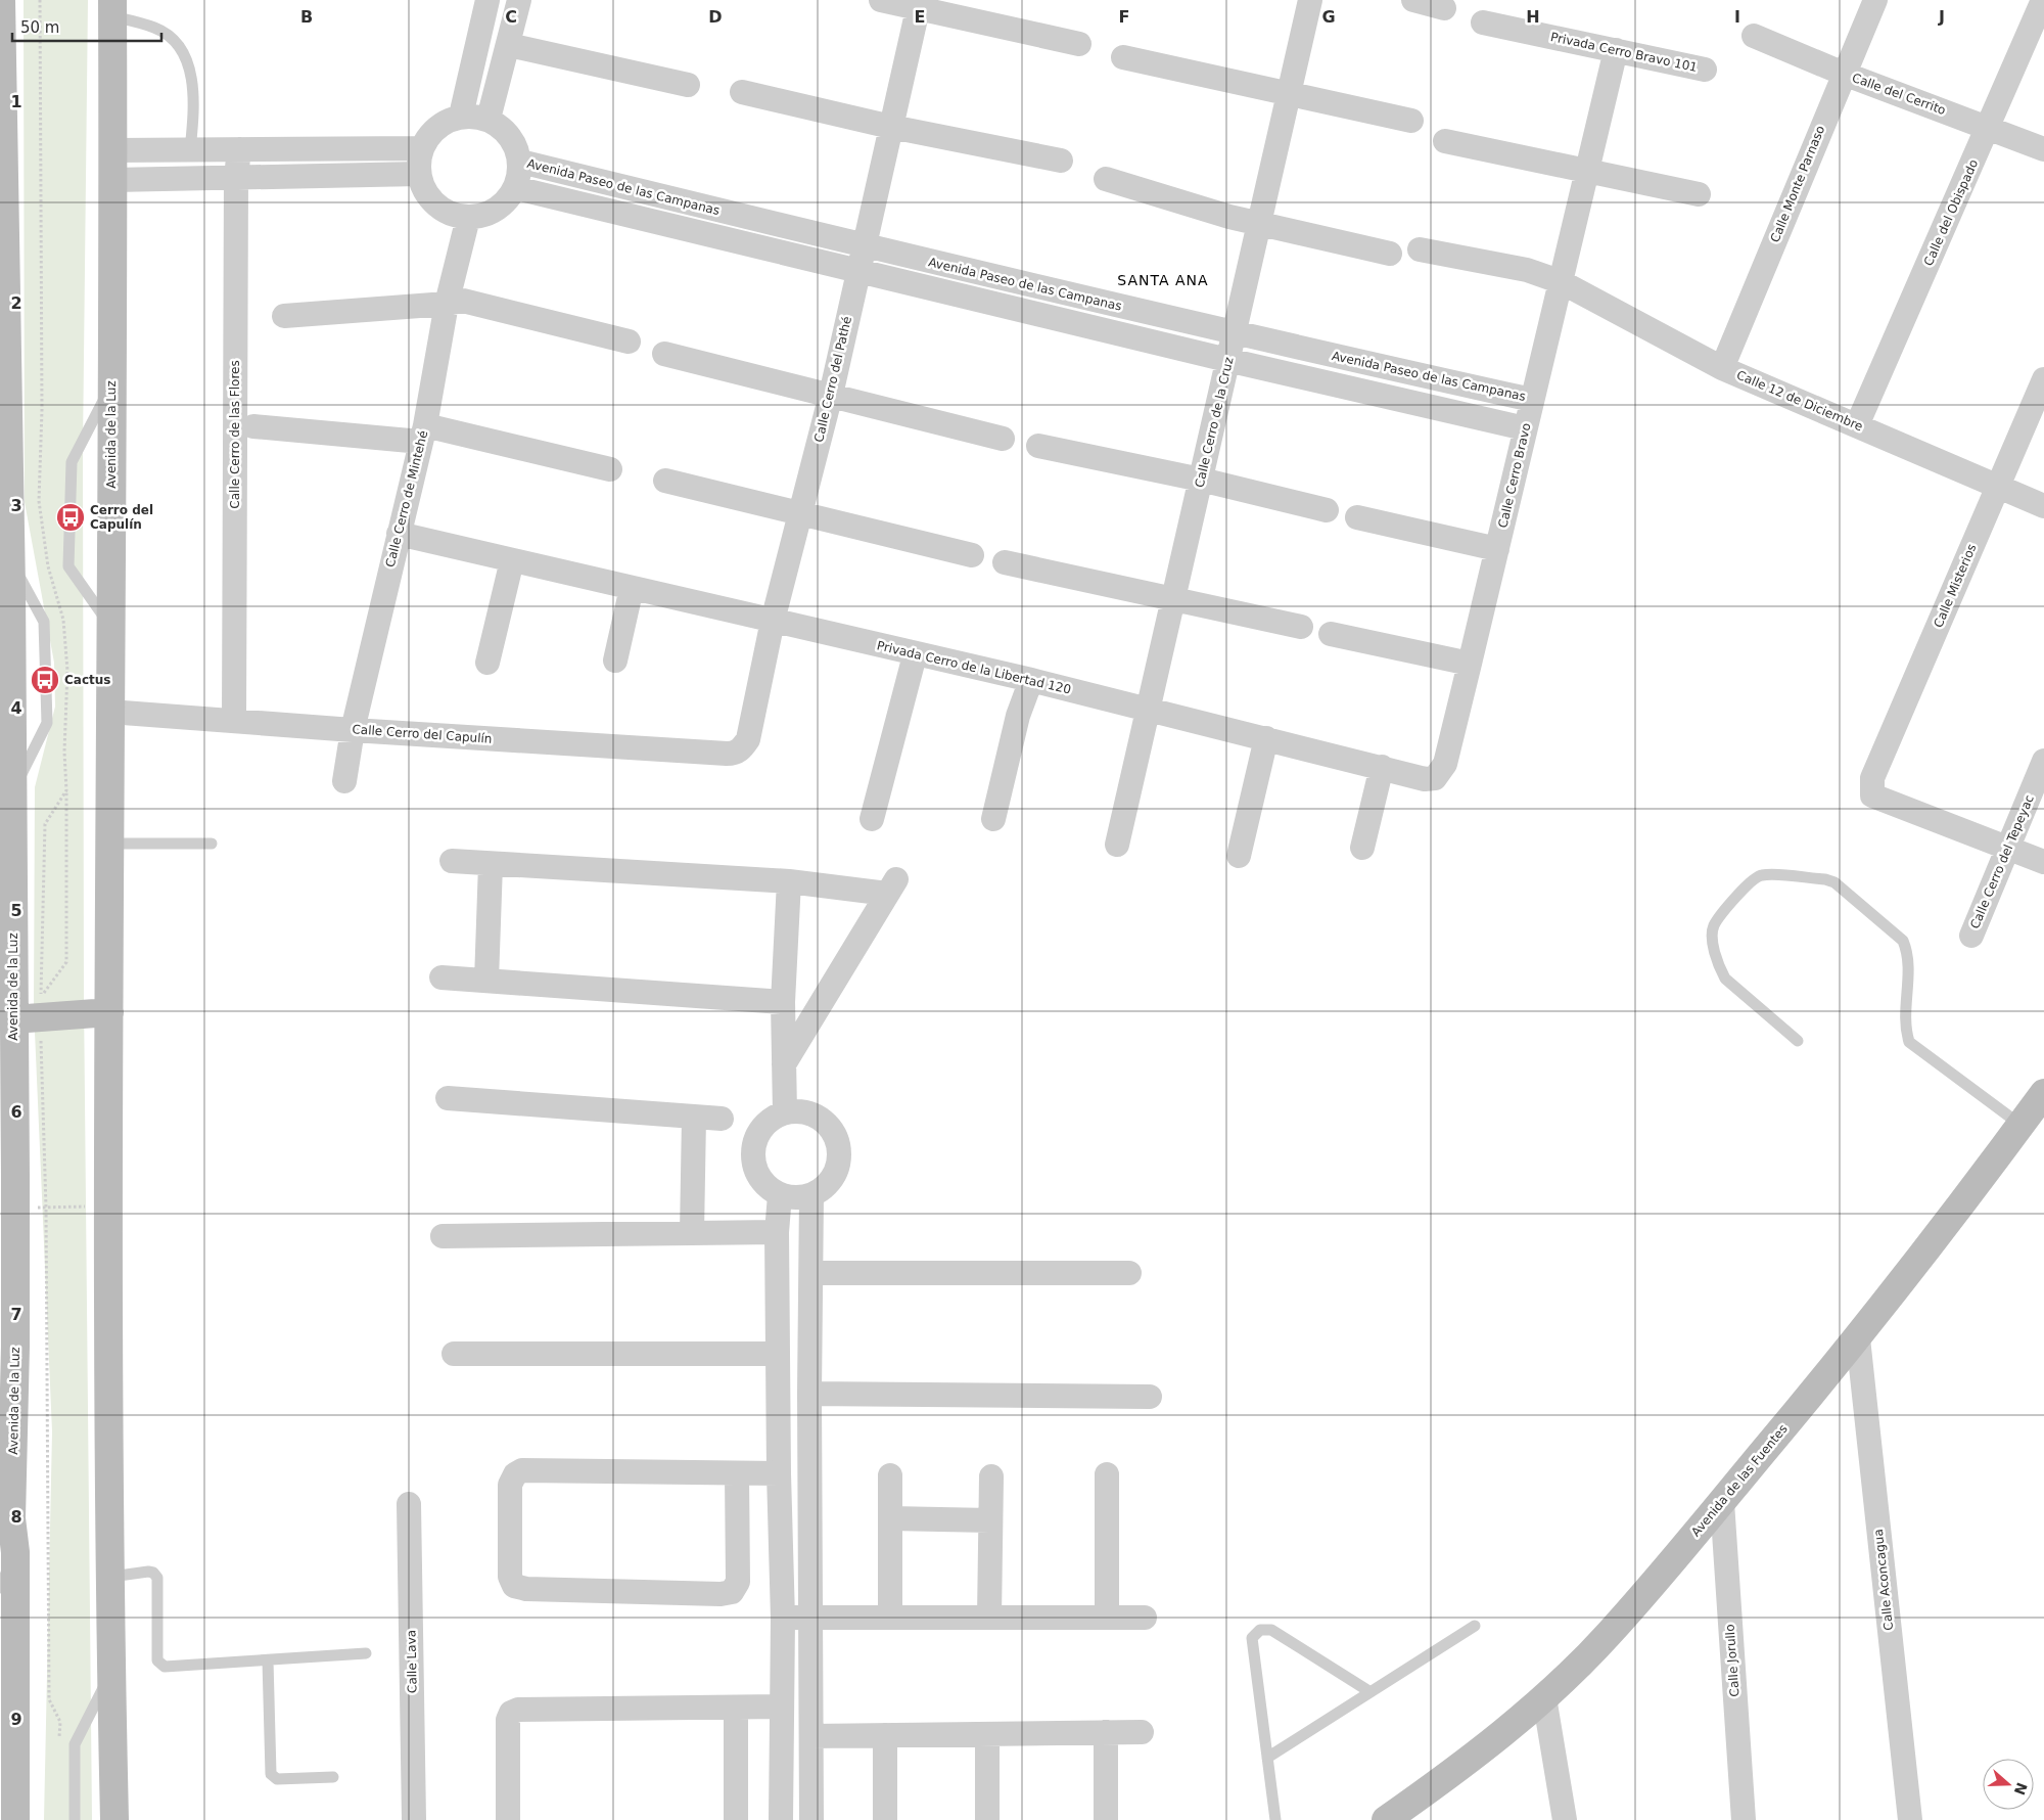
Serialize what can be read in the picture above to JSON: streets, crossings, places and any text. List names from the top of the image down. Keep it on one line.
{"streets":{"main road":["Avenida de la Luz","Avenida de las Fuentes"],"street":["Privada Cerro Bravo 101","Calle del Cerrito","Calle Monte Parnaso","Avenida Paseo de las Campanas","Calle del Obispado","Calle Cerro del Pathé","Calle 12 de Diciembre","Calle Cerro de la Cruz","Calle Cerro de las Flores","Calle Cerro Bravo","Calle Cerro de Mintehé","Calle Misterios","Privada Cerro de la Libertad 120","Calle Cerro del Capulín","Calle Cerro del Tepeyac","Calle Aconcagua","Calle Jorullo","Calle Lava"]},"crossings":[["Privada Cerro Bravo 101","Calle Cerro Bravo"],["Calle del Cerrito","Calle Monte Parnaso"],["Calle del Cerrito","Calle del Obispado"],["Calle Monte Parnaso","Calle 12 de Diciembre"],["Avenida Paseo de las Campanas","Calle Cerro del Pathé"],["Avenida Paseo de las Campanas","Calle Cerro de la Cruz"],["Avenida Paseo de las Campanas","Calle Cerro Bravo"],["Avenida Paseo de las Campanas","Calle Cerro de Mintehé"],["Calle del Obispado","Calle 12 de Diciembre"],["Calle Cerro del Pathé","Privada Cerro de la Libertad 120"],["Calle Cerro del Pathé","Calle Cerro del Capulín"],["Calle 12 de Diciembre","Calle Cerro Bravo"],["Calle 12 de Diciembre","Calle Misterios"],["Calle Cerro de la Cruz","Privada Cerro de la Libertad 120"],["Avenida de la Luz","Calle Cerro del Capulín"],["Calle Cerro de las Flores","Calle Cerro del Capulín"],["Calle Cerro Bravo","Privada Cerro de la Libertad 120"],["Calle Cerro de Mintehé","Privada Cerro de la Libertad 120"],["Calle Cerro de Mintehé","Calle Cerro del Capulín"],["Calle Misterios","Calle Cerro del Tepeyac"],["Avenida de las Fuentes","Calle Aconcagua"],["Avenida de las Fuentes","Calle Jorullo"]],"districts":["SANTA ANA"],"places":{"bus stop":["Cerro del Capulín","Cactus"]},"scale_bar":"50 m","north":"right","grid":{"columns":["B","C","D","E","F","G","H","I","J"],"rows":["1","2","3","4","5","6","7","8","9"]}}
